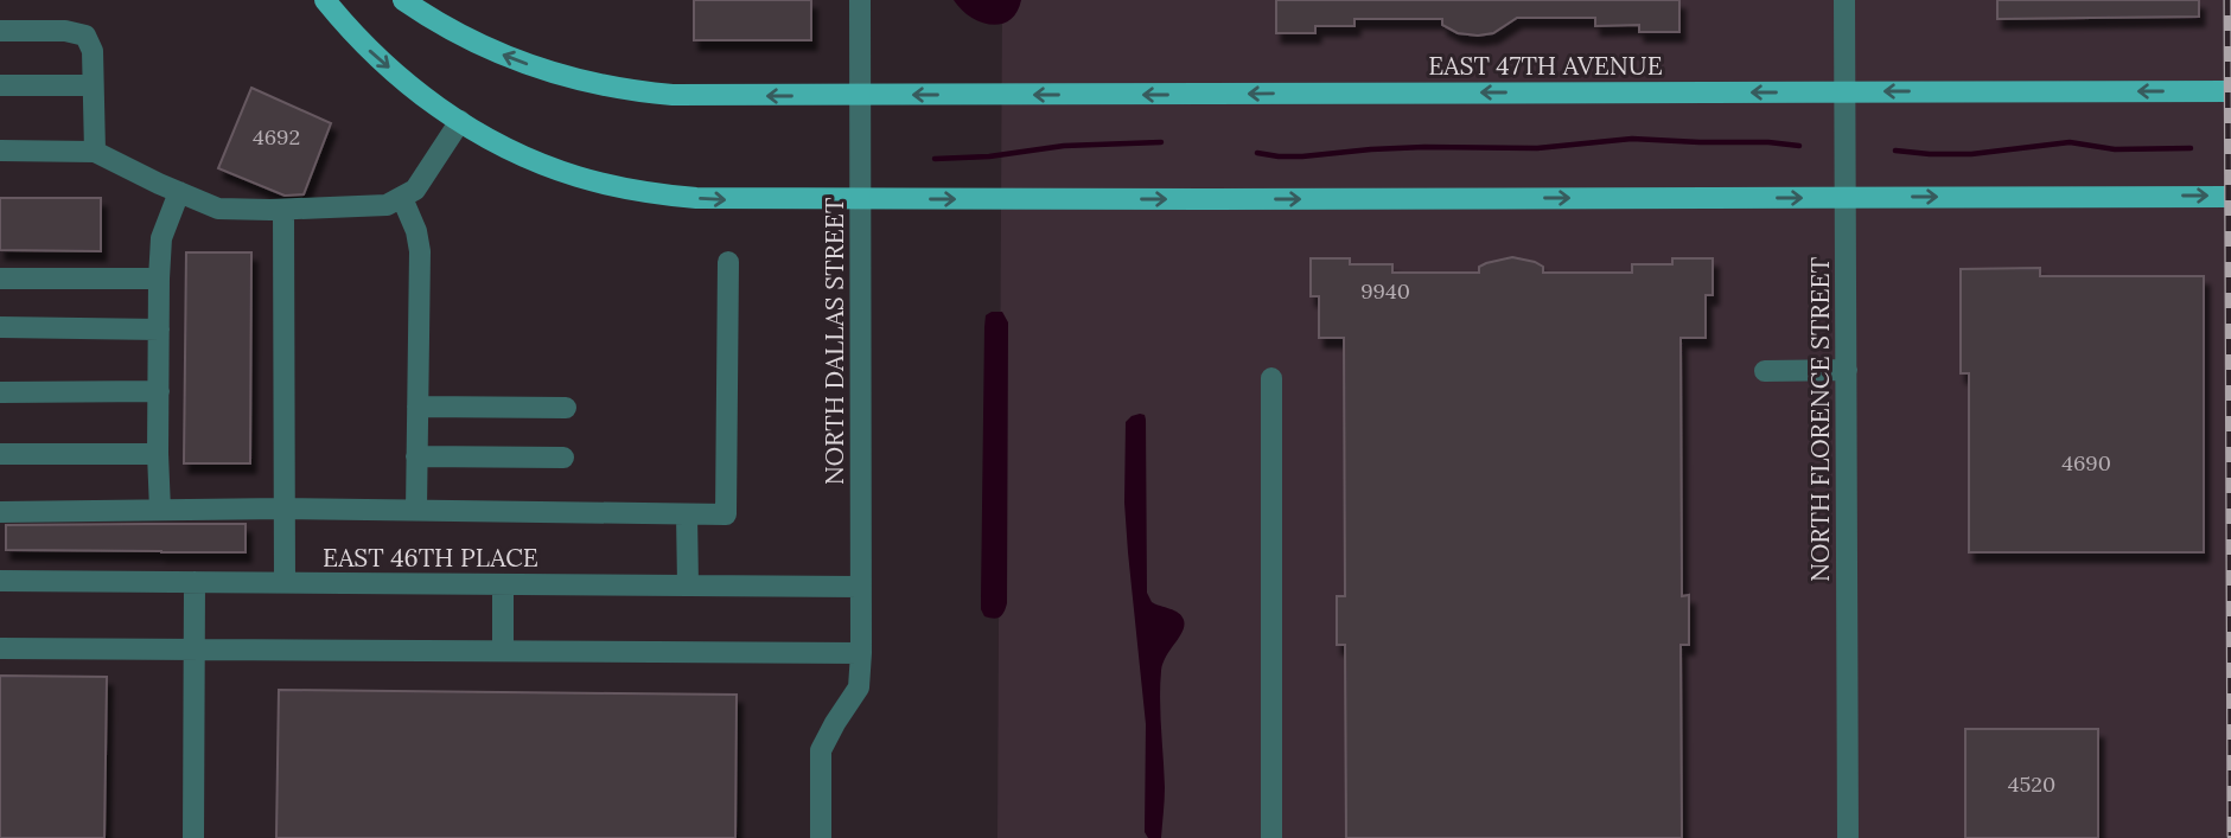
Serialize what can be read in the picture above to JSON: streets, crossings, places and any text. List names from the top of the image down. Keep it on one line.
{"streets":{"main road":["EAST 47TH AVENUE"],"street":["NORTH DALLAS STREET","NORTH FLORENCE STREET","EAST 46TH PLACE"]},"crossings":[["EAST 47TH AVENUE","NORTH DALLAS STREET"],["EAST 47TH AVENUE","NORTH FLORENCE STREET"],["NORTH DALLAS STREET","EAST 46TH PLACE"]],"house_numbers":["4692","9940","4690","4520"]}
